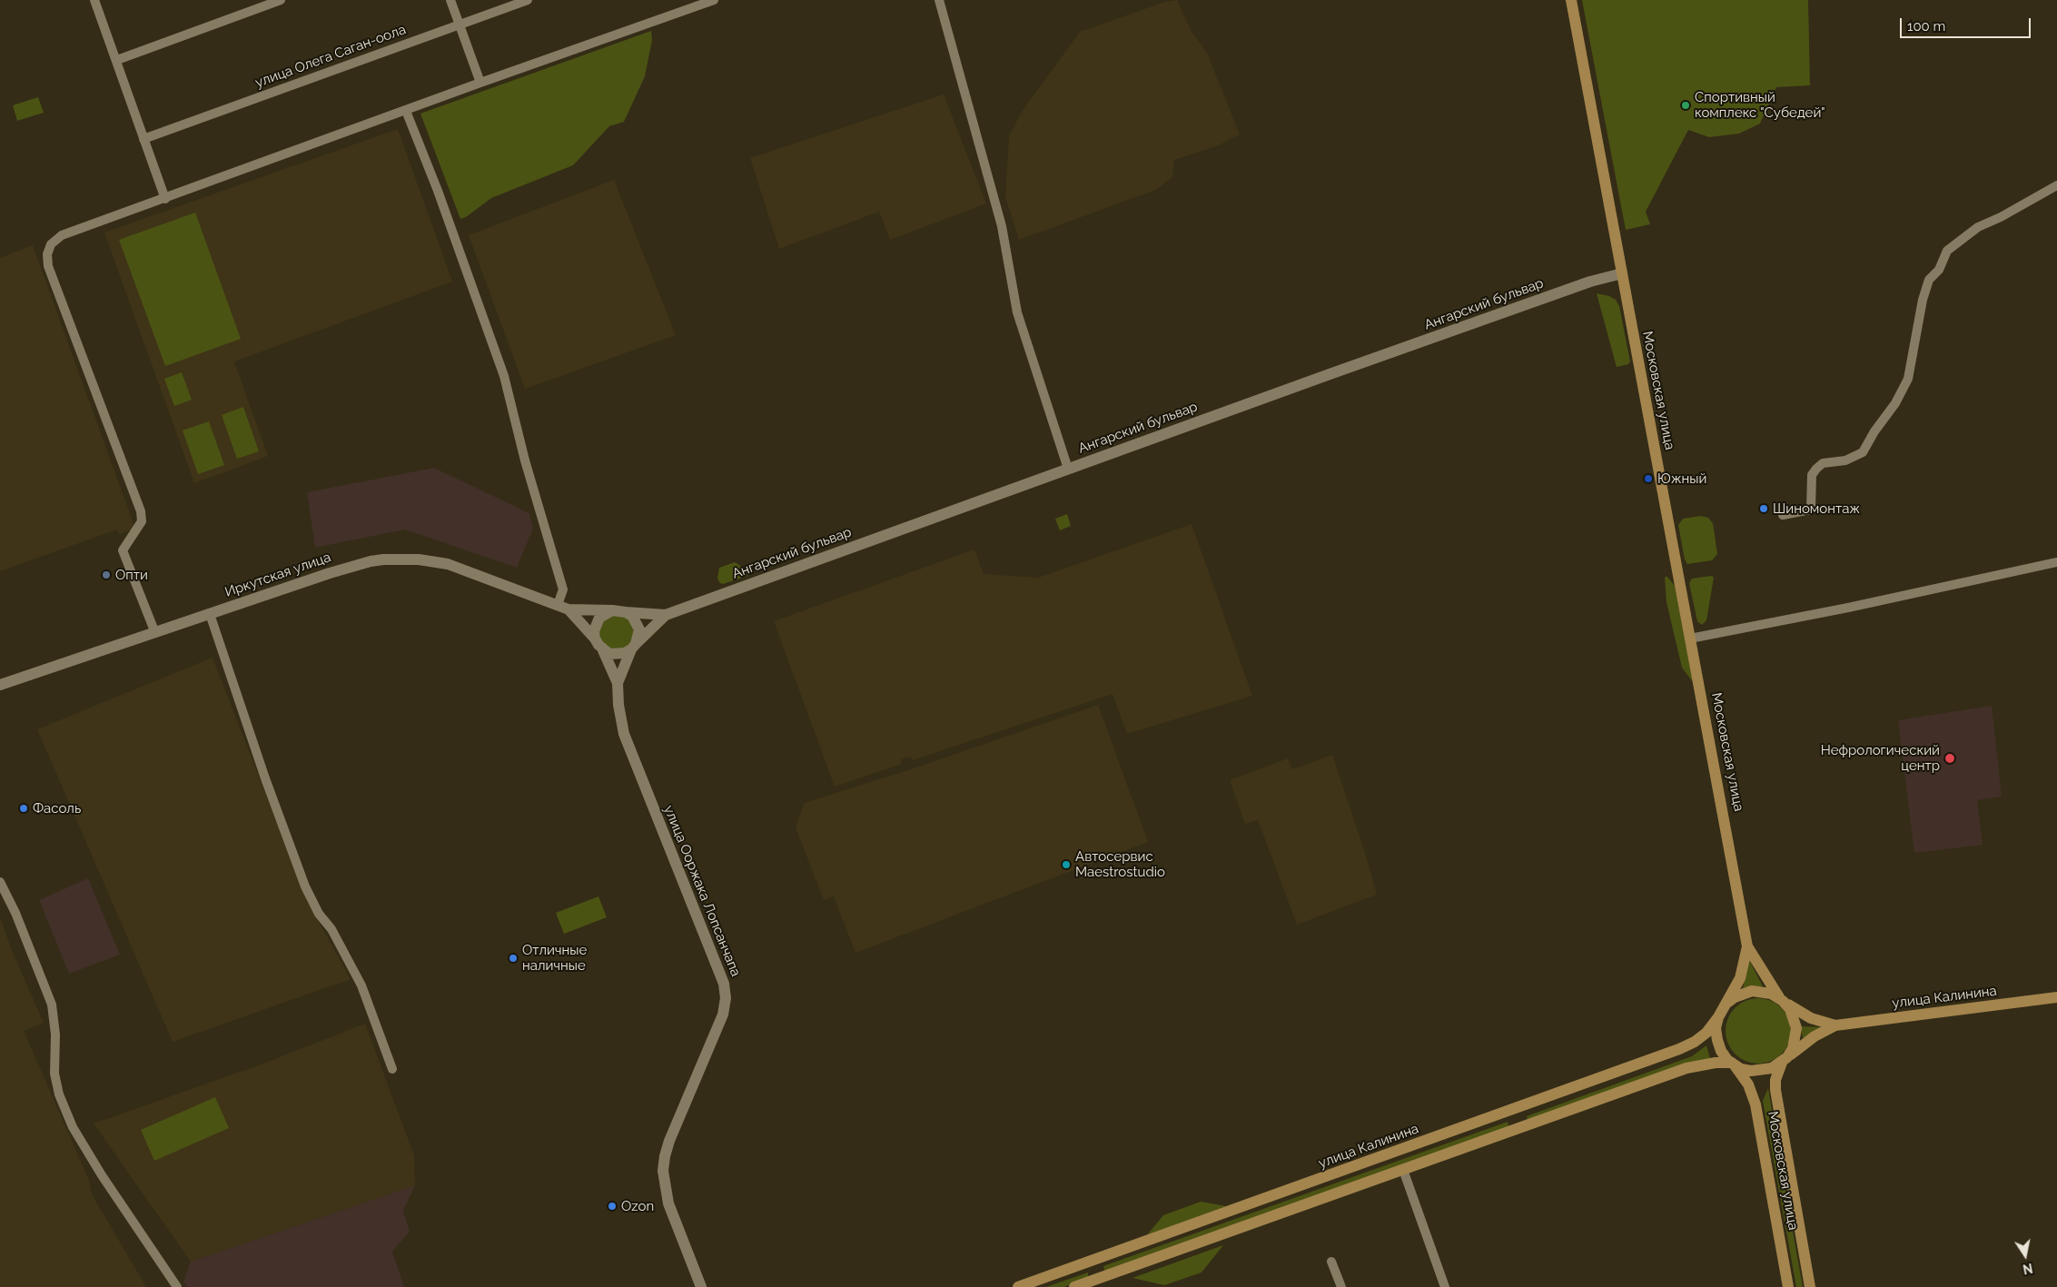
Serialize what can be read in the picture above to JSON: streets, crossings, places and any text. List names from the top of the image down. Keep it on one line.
{"streets":{"main road":["Московская улица","улица Калинина"],"street":["улица Олега Саган-оола","Ангарский бульвар","Иркутская улица","улица Ооржака Лопсанчапа"]},"crossings":[["Ангарский бульвар","Московская улица"],["Ангарский бульвар","Иркутская улица"],["Ангарский бульвар","улица Ооржака Лопсанчапа"],["Московская улица","улица Калинина"],["Иркутская улица","улица Ооржака Лопсанчапа"]],"places":["Спортивный комплекс \"Субедей\"","Южный","Шиномонтаж","Опти","Нефрологический центр","Фасоль","Автосервис Maestrostudio","Отличные наличные","Ozon"],"scale_bar":"100 m","north":"bottom"}
